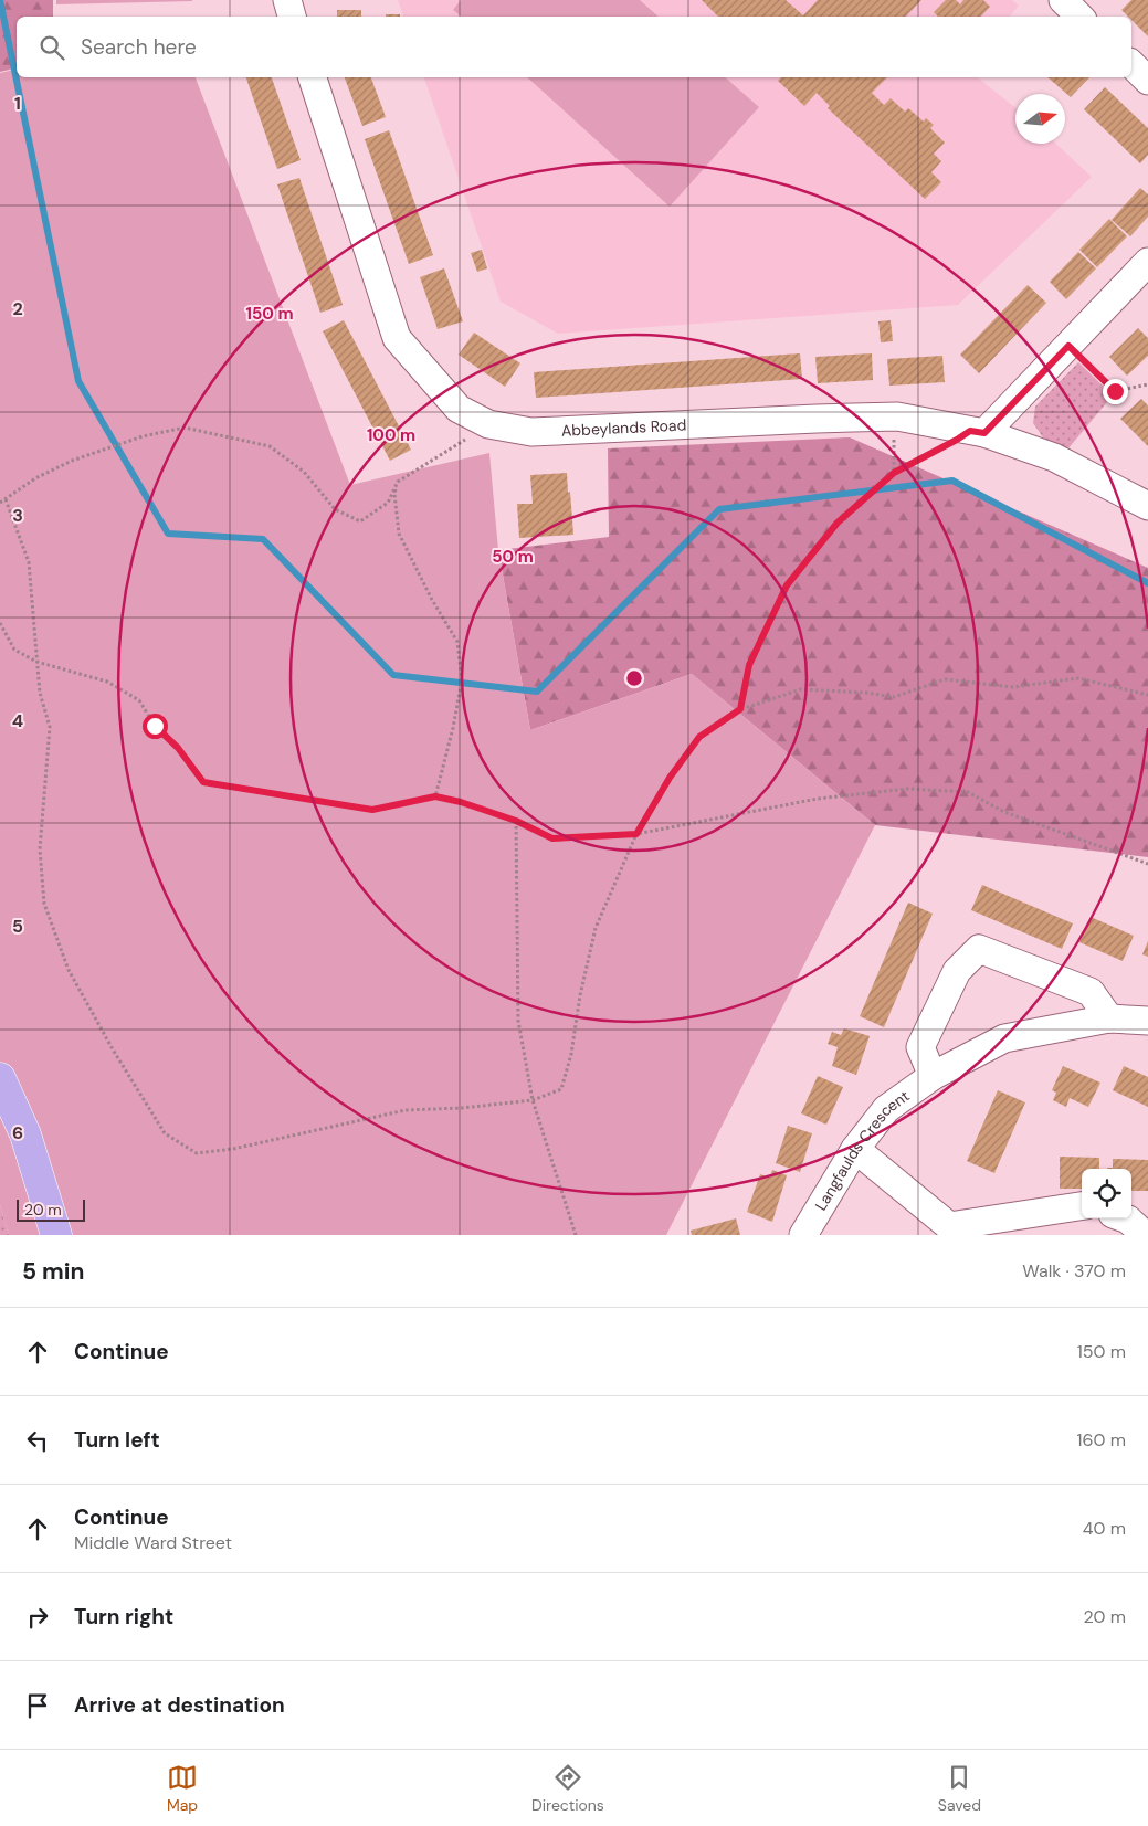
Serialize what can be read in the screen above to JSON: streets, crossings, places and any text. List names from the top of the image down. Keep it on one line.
{"streets":{"street":["Abbeylands Road","Langfaulds Crescent"]},"scale_bar":"20 m","north":"right","page":{"search":"Search here","scale":"20 m","heading":["5 min","Walk · 370 m"],"list":[["Continue","150 m"],["Turn left","160 m"],["Continue","Middle Ward Street","40 m"],["Turn right","20 m"],"Arrive at destination"],"nav":["Map","Directions","Saved"]},"grid":{"rows":["1","2","3","4","5","6"]},"rings":["150 m","100 m","50 m"]}
